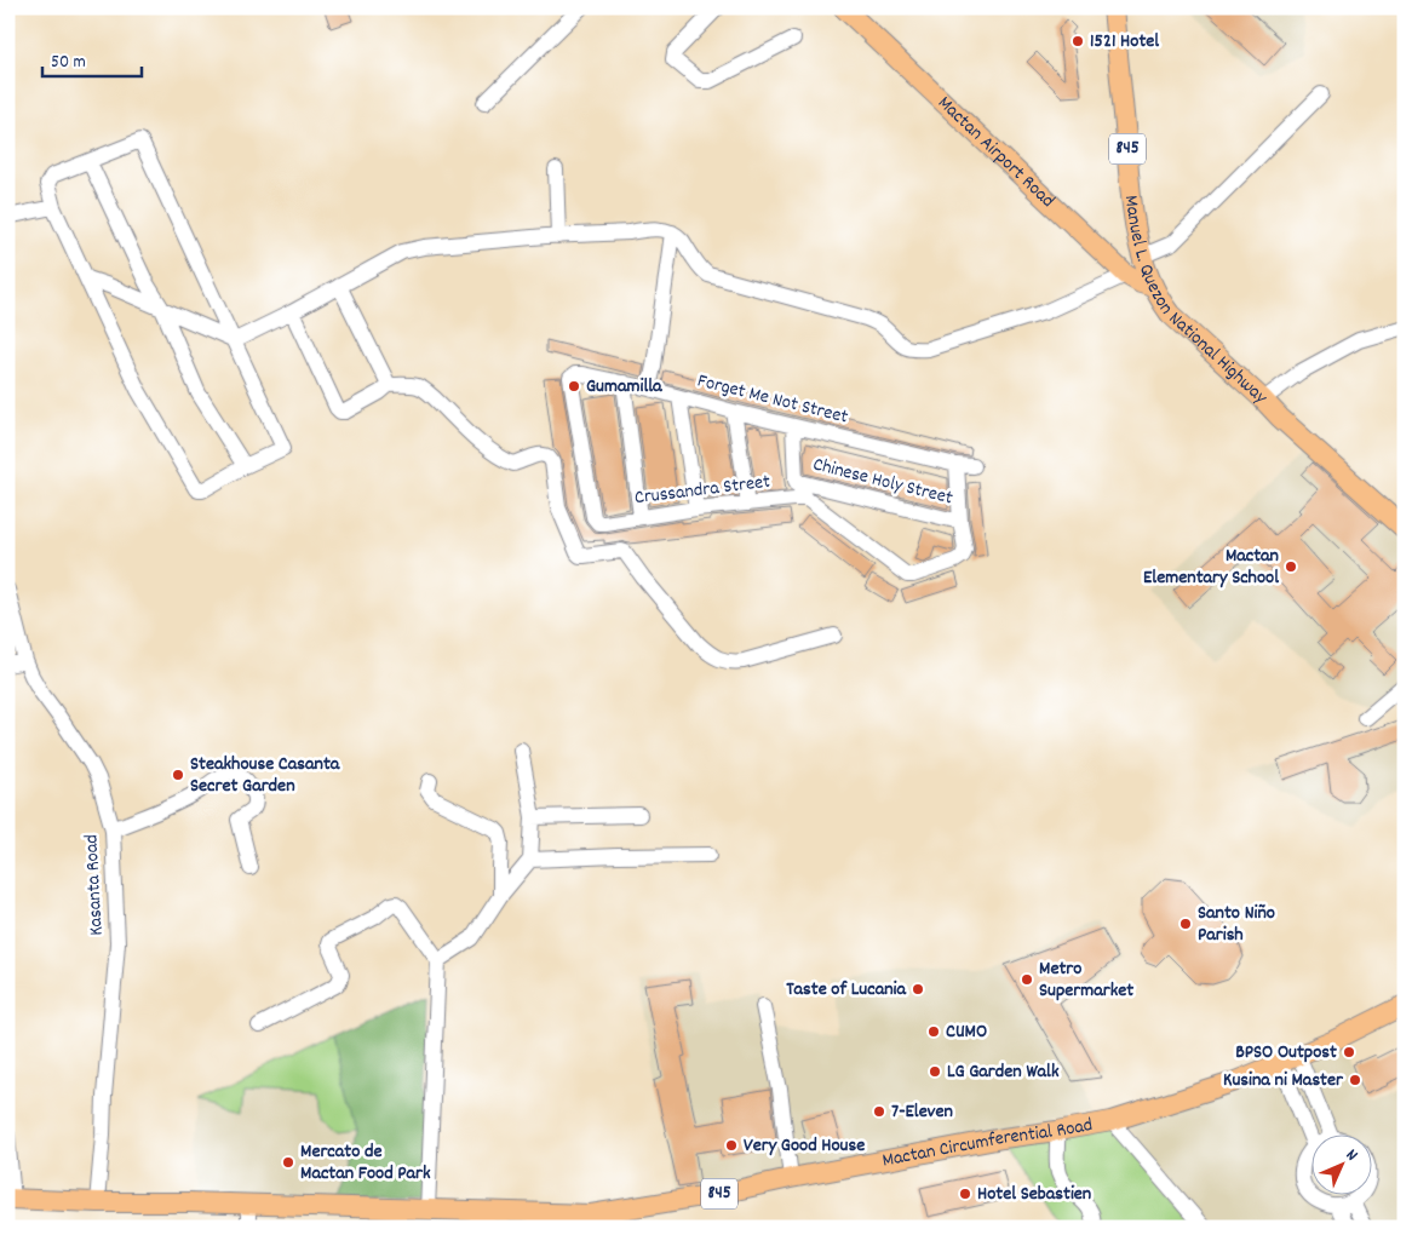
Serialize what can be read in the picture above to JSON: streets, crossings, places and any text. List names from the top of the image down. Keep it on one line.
{"streets":{"main road":["845","Mactan Airport Road","Manuel L. Quezon National Highway","Mactan Circumferential Road"],"street":["Forget Me Not Street","Chinese Holy Street","Crussandra Street","Kasanta Road"]},"crossings":[["Mactan Airport Road","Manuel L. Quezon National Highway"],["Forget Me Not Street","Crussandra Street"],["Kasanta Road","Mactan Circumferential Road"]],"places":["1521 Hotel","Gumamilla","Mactan Elementary School","Steakhouse Casanta Secret Garden","Santo Niño Parish","Metro Supermarket","Taste of Lucania","CUMO","BPSO Outpost","LG Garden Walk","Kusina ni Master","7-Eleven","Very Good House","Mercato de Mactan Food Park","Hotel Sebastien"],"scale_bar":"50 m","north":"top right"}
